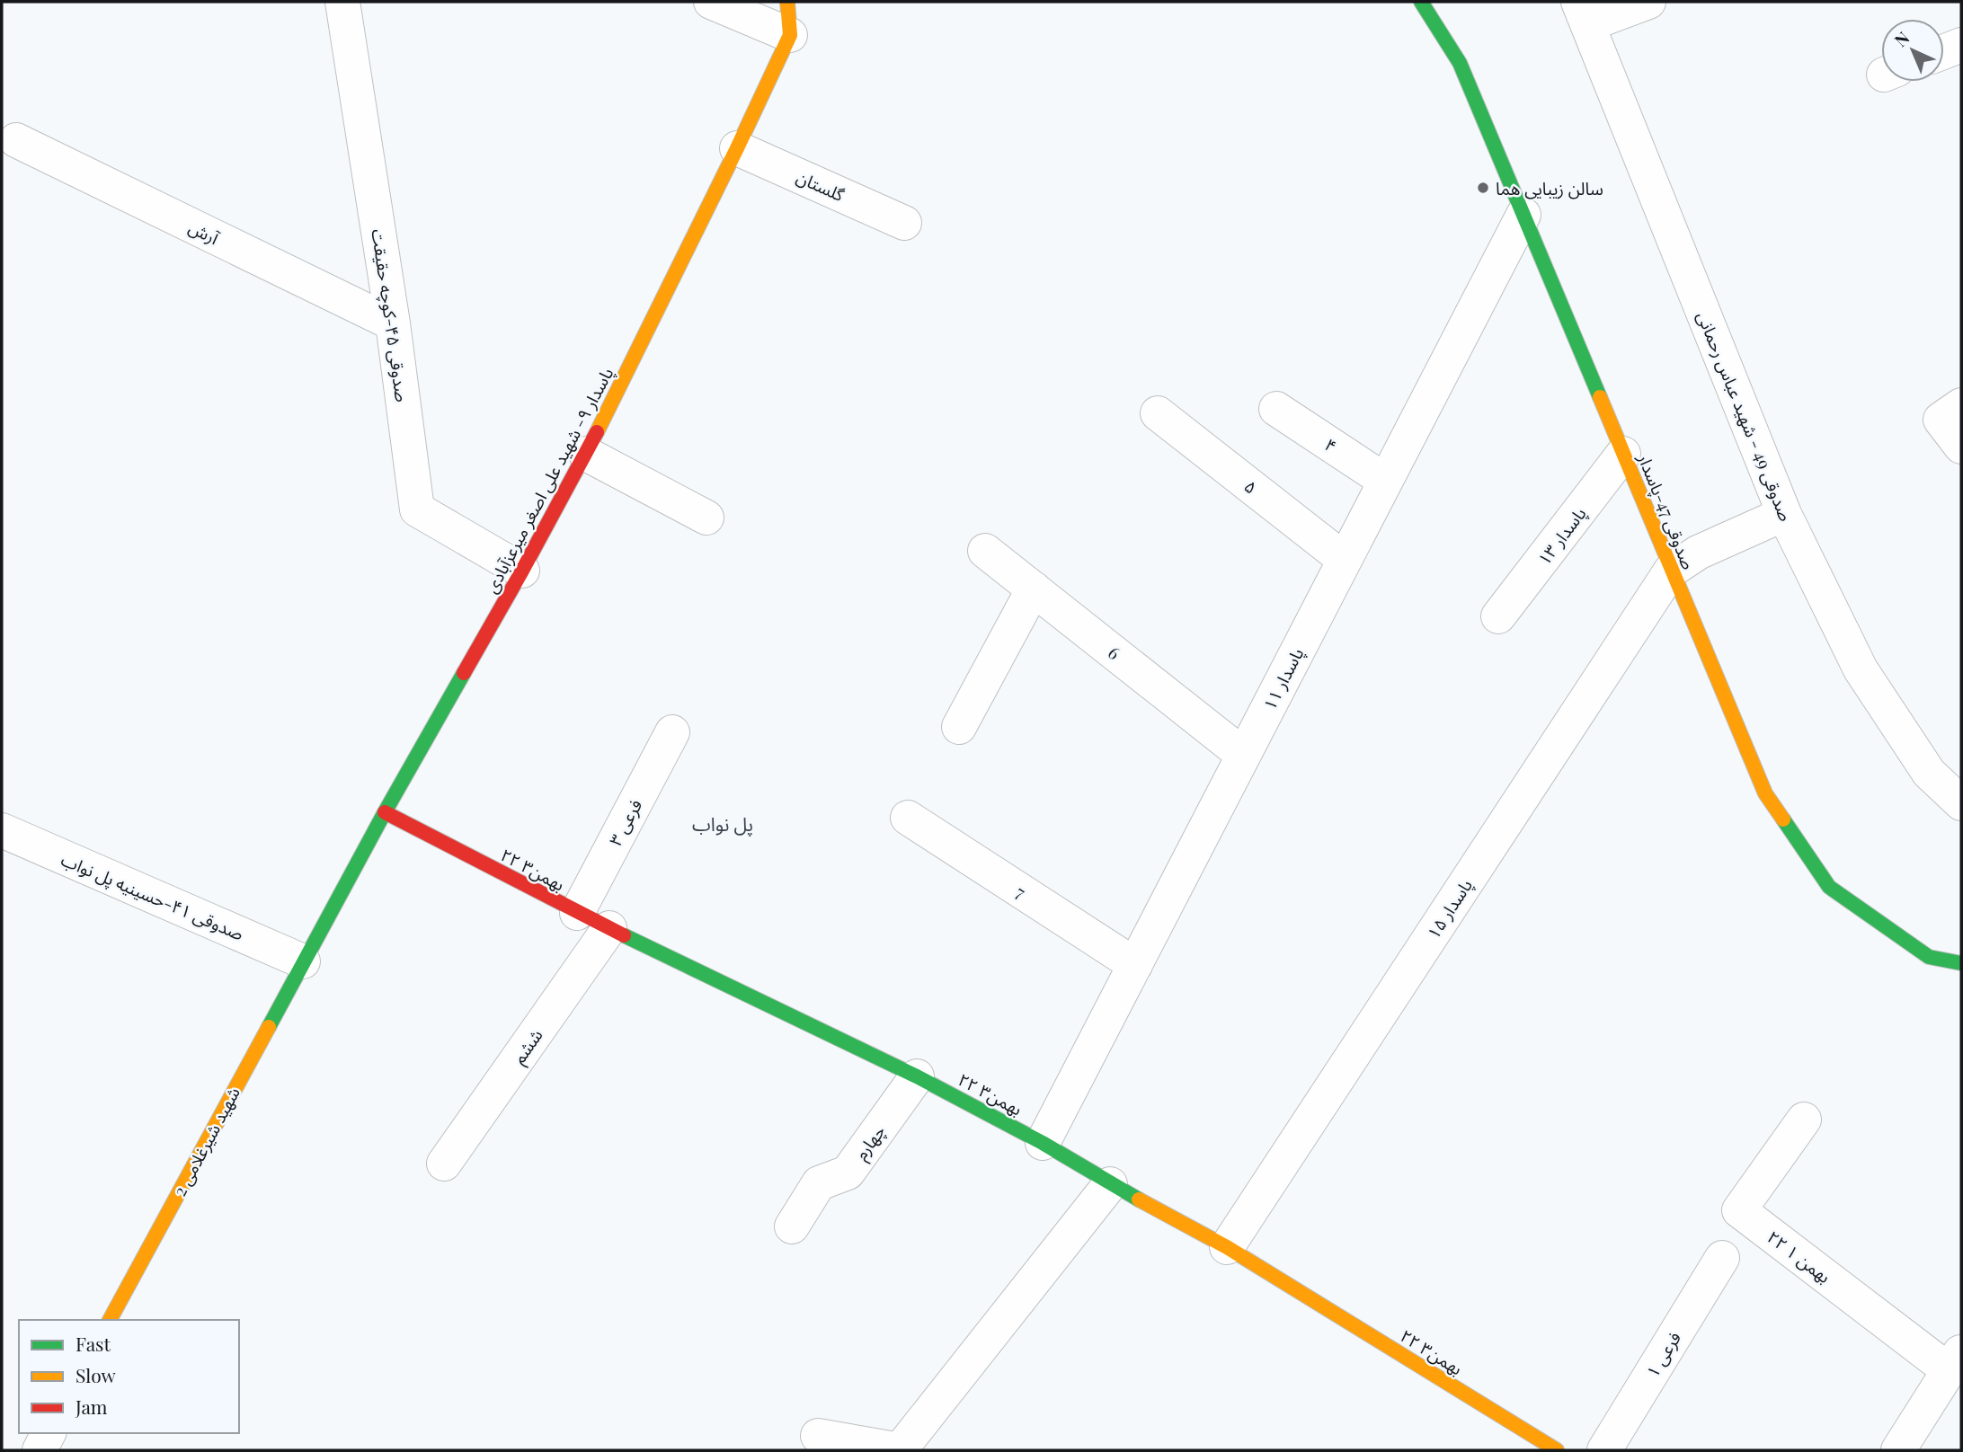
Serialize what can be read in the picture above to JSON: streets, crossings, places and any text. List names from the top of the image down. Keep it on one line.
{"streets":{"street":["گلستان","آرش","صدوقی ۴۵-کوچه حقیقت","صدوقی 49 - شهید عباس رحمانی","۴","پاسدار ۹- شهید علی اصغر میرعزآبادی","۵","صدوقی 47-پاسدار","پاسدار ۱۳","6","پاسدار ۱۱","فرعی ۳","۲۲ بهمن۳","7","صدوقی ۴۱-حسینیه پل نواب","پاسدار ۱۵","ششم","شهید شیرغلامی 2","چهارم","۲۲ بهمن ۱","فرعی ۱"]},"crossings":[["گلستان","پاسدار ۹- شهید علی اصغر میرعزآبادی"],["آرش","صدوقی ۴۵-کوچه حقیقت"],["صدوقی ۴۵-کوچه حقیقت","پاسدار ۹- شهید علی اصغر میرعزآبادی"],["۴","پاسدار ۱۱"],["پاسدار ۹- شهید علی اصغر میرعزآبادی","۲۲ بهمن۳"],["پاسدار ۹- شهید علی اصغر میرعزآبادی","صدوقی ۴۱-حسینیه پل نواب"],["پاسدار ۹- شهید علی اصغر میرعزآبادی","شهید شیرغلامی 2"],["۵","پاسدار ۱۱"],["صدوقی 47-پاسدار","پاسدار ۱۳"],["صدوقی 47-پاسدار","پاسدار ۱۱"],["صدوقی 47-پاسدار","پاسدار ۱۵"],["6","پاسدار ۱۱"],["پاسدار ۱۱","۲۲ بهمن۳"],["پاسدار ۱۱","7"],["فرعی ۳","۲۲ بهمن۳"],["۲۲ بهمن۳","پاسدار ۱۵"],["۲۲ بهمن۳","ششم"],["۲۲ بهمن۳","چهارم"],["صدوقی ۴۱-حسینیه پل نواب","شهید شیرغلامی 2"]],"districts":["پل نواب"],"places":["سالن زیبایی هما"],"legend":["Fast","Slow","Jam"],"north":"top left"}
